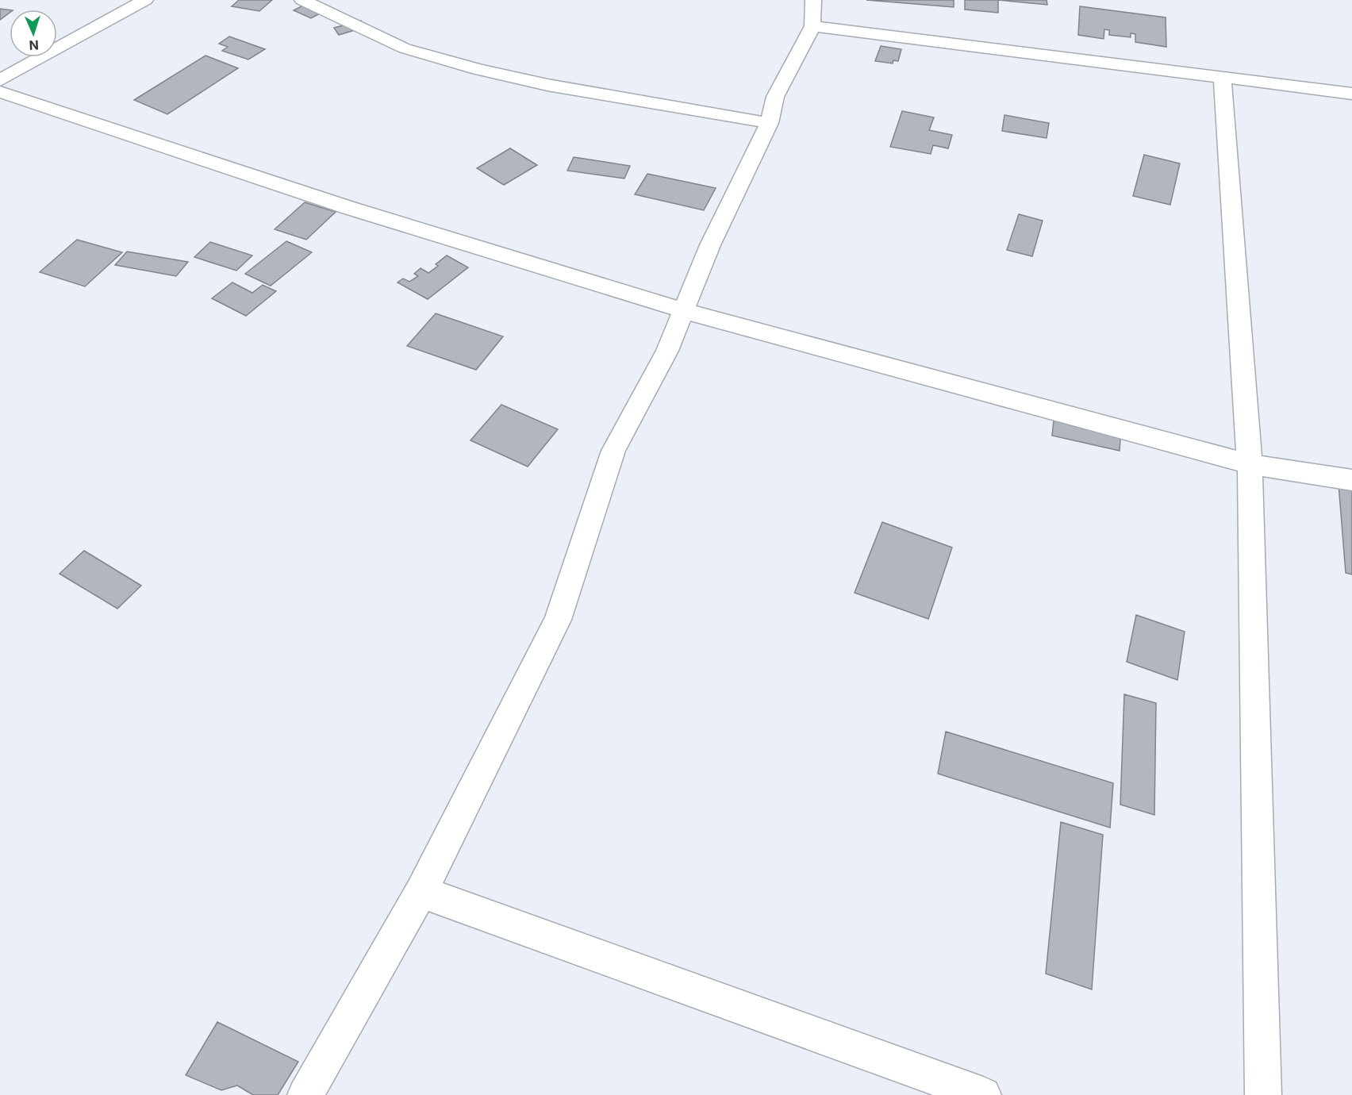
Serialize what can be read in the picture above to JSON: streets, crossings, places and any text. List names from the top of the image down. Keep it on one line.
{"north":"bottom"}
